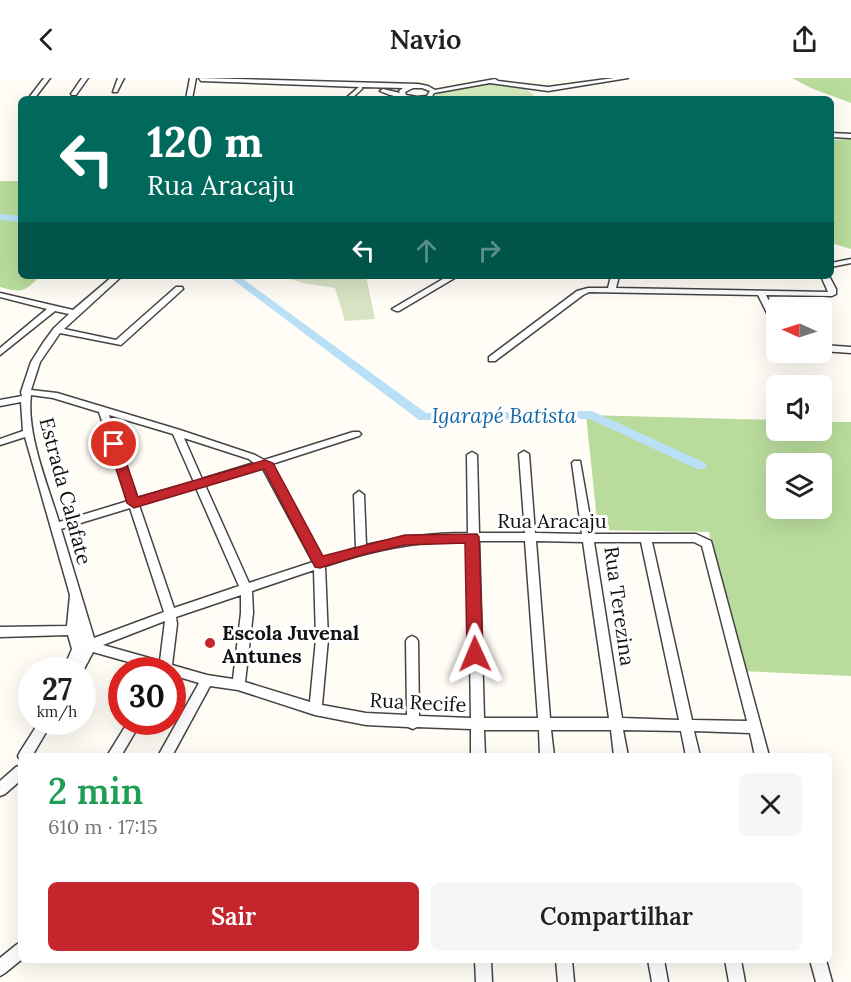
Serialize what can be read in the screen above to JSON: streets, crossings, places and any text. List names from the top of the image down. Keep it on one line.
{"streets":{"street":["Estrada Calafate","Rua Aracaju","Rua Terezina","Rua Recife"]},"crossings":[["Estrada Calafate","Rua Aracaju"],["Estrada Calafate","Rua Recife"],["Rua Aracaju","Rua Terezina"],["Rua Aracaju","Rua Recife"],["Rua Terezina","Rua Recife"]],"water":["Igarapé Batista"],"places":["Escola Juvenal Antunes"],"north":"left","page":{"header":"Navio","turn":["120 m","Rua Aracaju"],"speed":"27 km/h","limit":"30","heading":["2 min","610 m · 17:15"],"buttons":["Sair","Compartilhar"]}}
